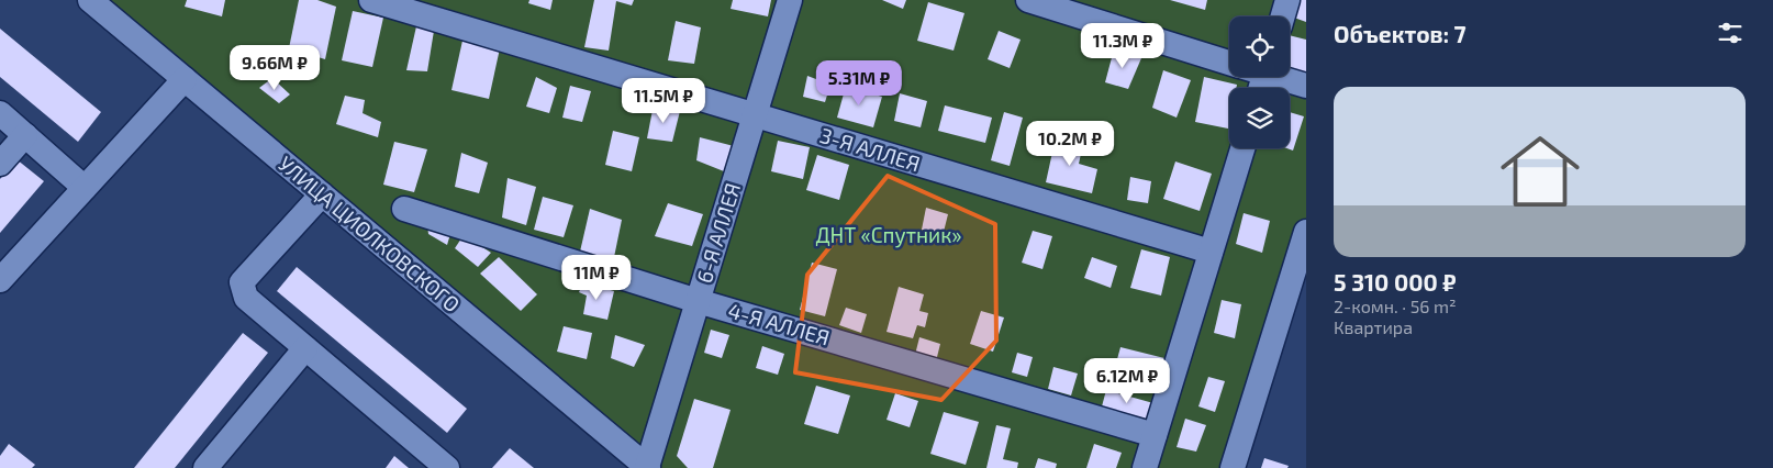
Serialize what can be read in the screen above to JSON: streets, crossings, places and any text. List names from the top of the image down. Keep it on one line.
{"streets":{"street":["3-Я АЛЛЕЯ","6-Я АЛЛЕЯ","УЛИЦА ЦИОЛКОВСКОГО","4-Я АЛЛЕЯ"]},"crossings":[["3-Я АЛЛЕЯ","6-Я АЛЛЕЯ"],["6-Я АЛЛЕЯ","УЛИЦА ЦИОЛКОВСКОГО"],["6-Я АЛЛЕЯ","4-Я АЛЛЕЯ"]],"parks":["ДНТ «Спутник»"],"page":{"heading":"Объектов: 7","price":["11.3M ₽","9.66M ₽","5.31M ₽","11.5M ₽","10.2M ₽","11M ₽","6.12M ₽"],"list":[{"name":"5 310 000 ₽","note":"2-комн. · 56 m² · Квартира"}]}}
